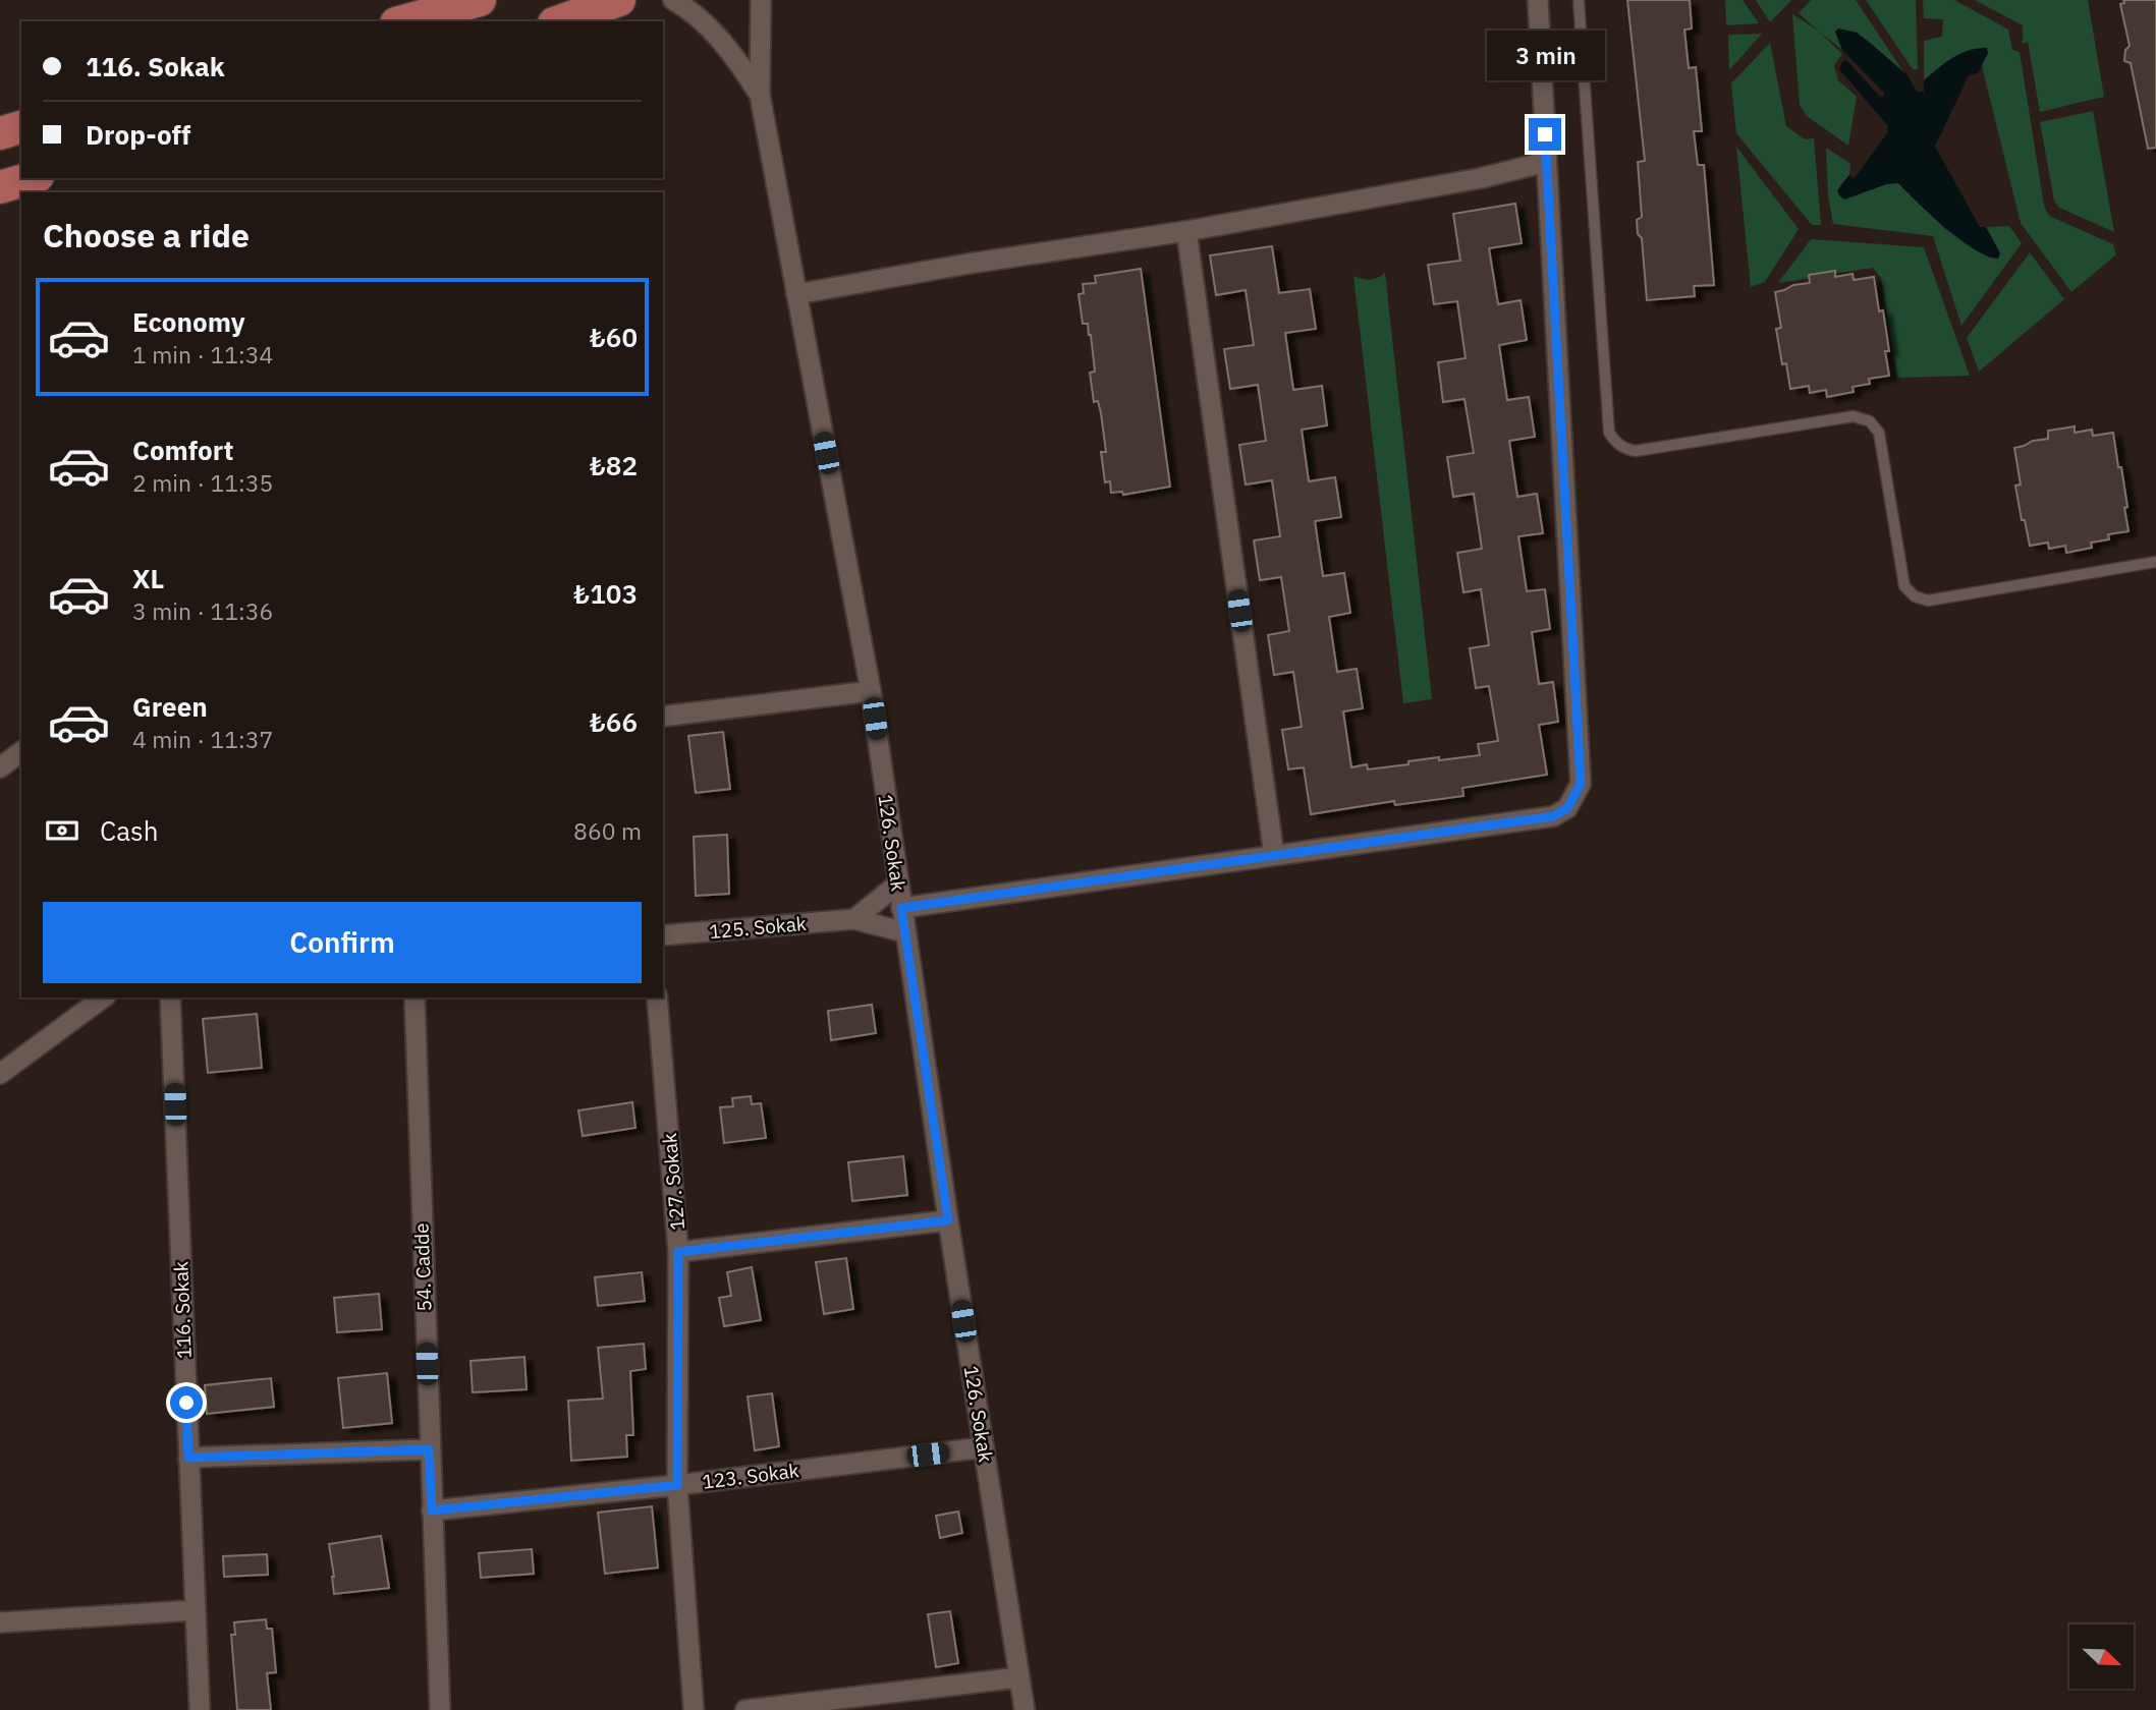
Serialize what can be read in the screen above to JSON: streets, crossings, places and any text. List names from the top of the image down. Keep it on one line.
{"streets":{"street":["126. Sokak","125. Sokak","127. Sokak","54. Cadde","116. Sokak","123. Sokak"]},"crossings":[["126. Sokak","125. Sokak"],["126. Sokak","123. Sokak"],["127. Sokak","123. Sokak"],["54. Cadde","123. Sokak"]],"north":"bottom right","page":{"banner":["116. Sokak","Drop-off"],"bubble":"3 min","heading":"Choose a ride","list":[{"name":"Economy","note":"1 min · 11:34","value":"₺60"},{"name":"Comfort","note":"2 min · 11:35","value":"₺82"},{"name":"XL","note":"3 min · 11:36","value":"₺103"},{"name":"Green","note":"4 min · 11:37","value":"₺66"}],"pay":["Cash","860 m"],"buttons":"Confirm"}}
